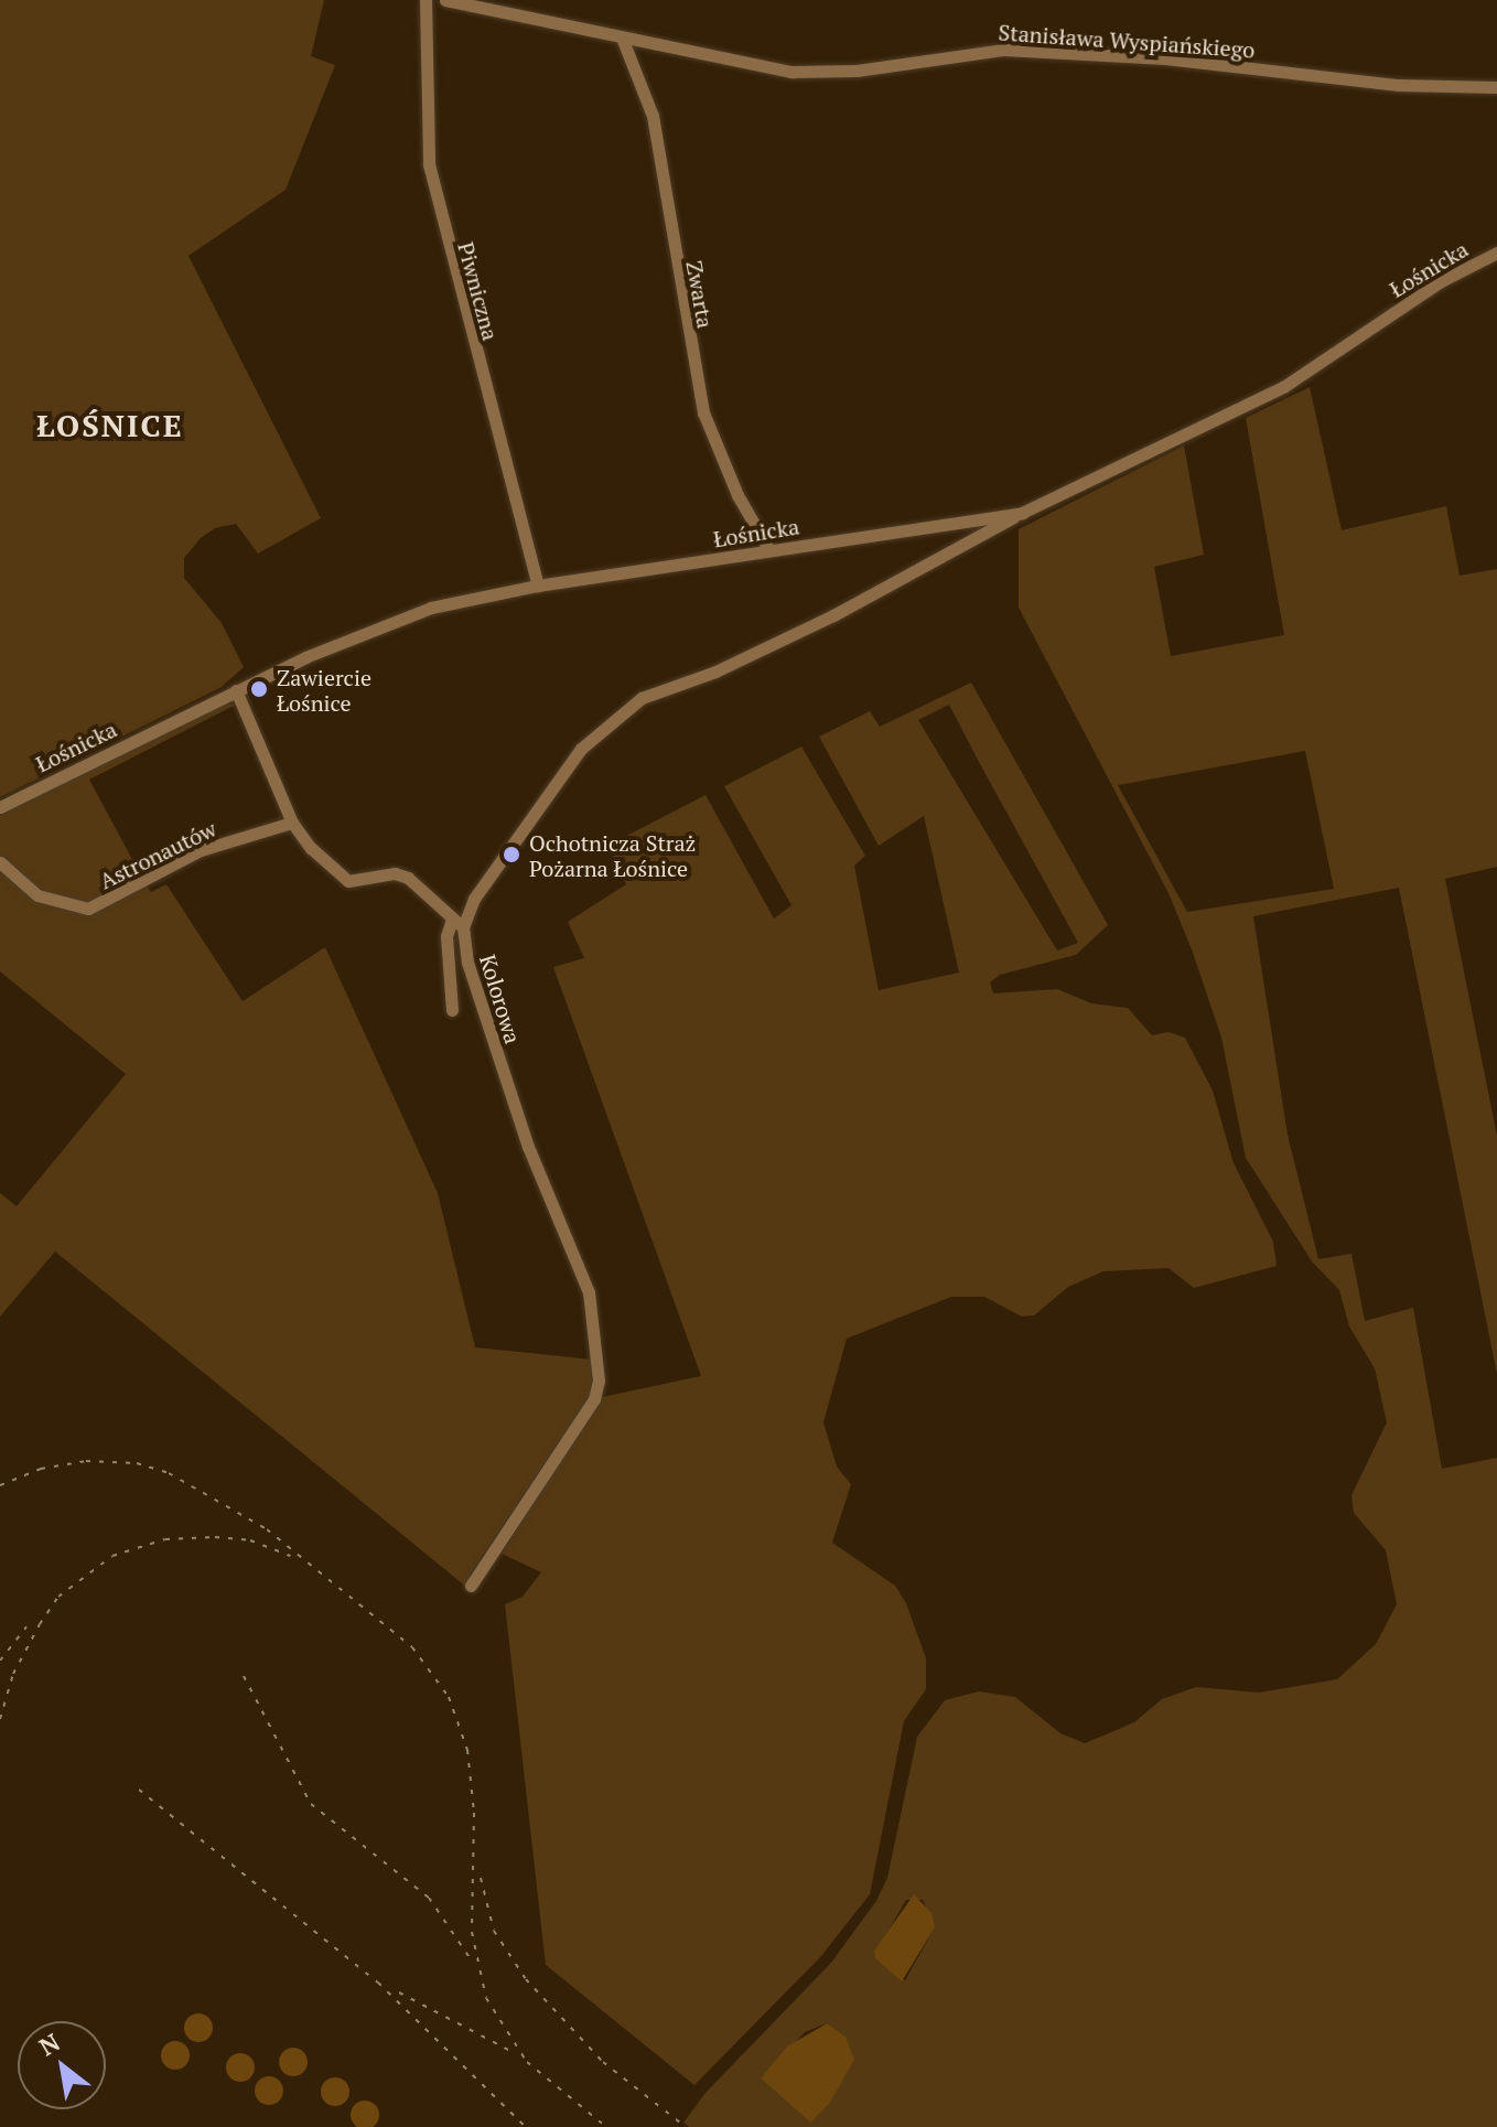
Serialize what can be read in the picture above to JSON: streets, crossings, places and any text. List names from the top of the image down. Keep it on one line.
{"streets":{"street":["Stanisława Wyspiańskiego","Łośnicka","Piwniczna","Zwarta","Astronautów","Kolorowa"]},"crossings":[["Stanisława Wyspiańskiego","Zwarta"],["Łośnicka","Piwniczna"],["Łośnicka","Zwarta"]],"districts":["ŁOŚNICE"],"places":["Zawiercie Łośnice","Ochotnicza Straż Pożarna Łośnice"],"north":"top left"}
